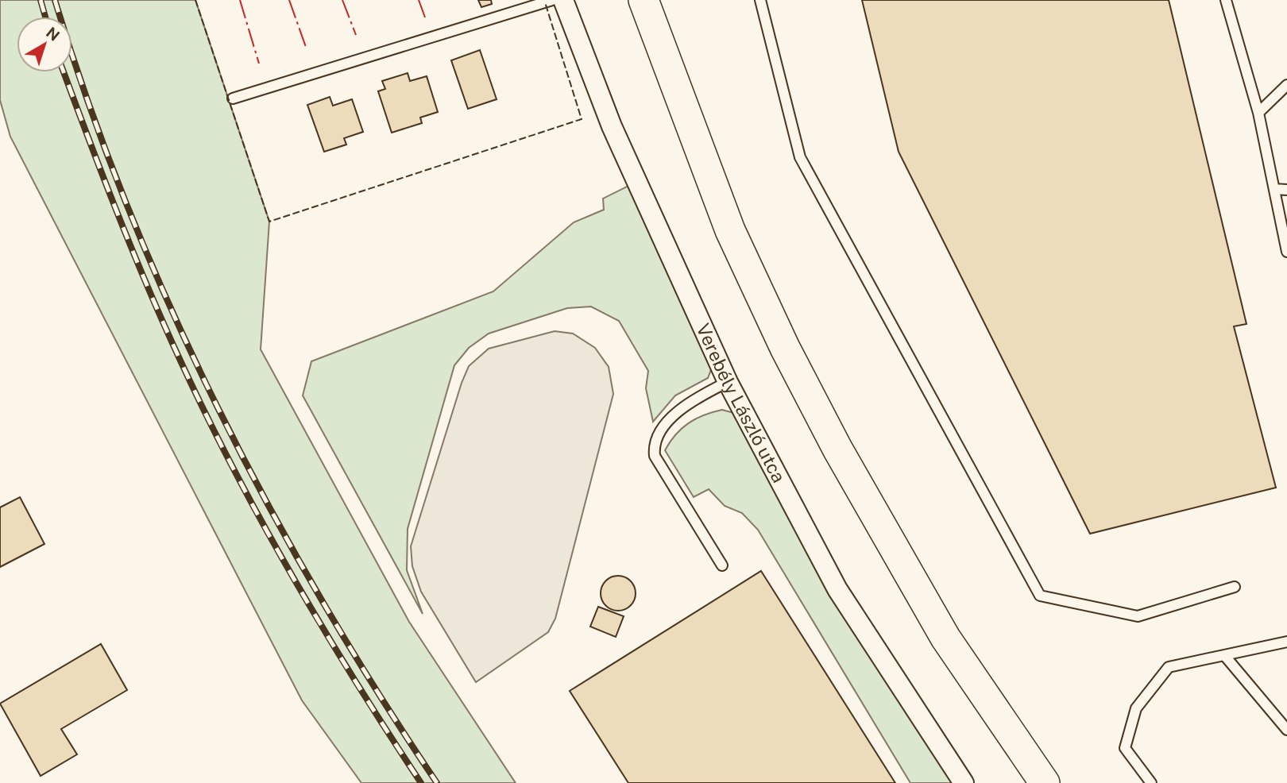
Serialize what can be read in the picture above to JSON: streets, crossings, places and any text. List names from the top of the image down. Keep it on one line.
{"streets":{"street":["Verebély László utca"]},"north":"top right"}
